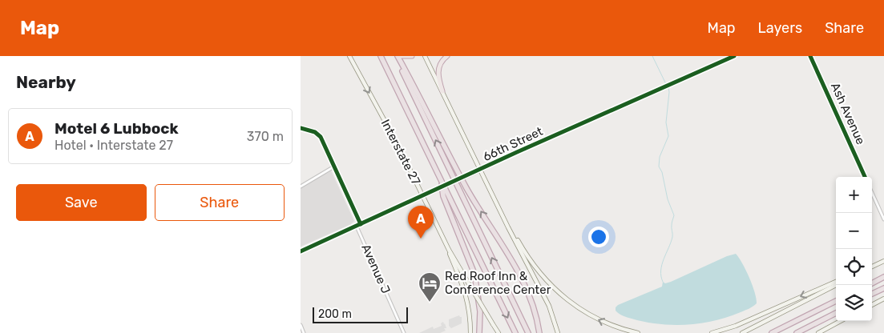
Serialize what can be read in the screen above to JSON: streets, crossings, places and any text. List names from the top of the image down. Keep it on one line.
{"streets":{"main road":["Interstate 27"],"street":["Ash Avenue","66th Street","Avenue J"]},"crossings":[["66th Street","Interstate 27"],["66th Street","Avenue J"]],"one_way":["Interstate 27"],"places":{"hotel":["Red Roof Inn & Conference Center"]},"scale_bar":"200 m","page":{"header":"Map","nav":["Map","Layers","Share"],"heading":"Nearby","list":[{"mark":"A","name":"Motel 6 Lubbock","note":"Hotel · Interstate 27","value":"370 m"}],"buttons":["Save","Share"],"map_buttons":["+","−"],"pins":"A","scale":"200 m"}}
